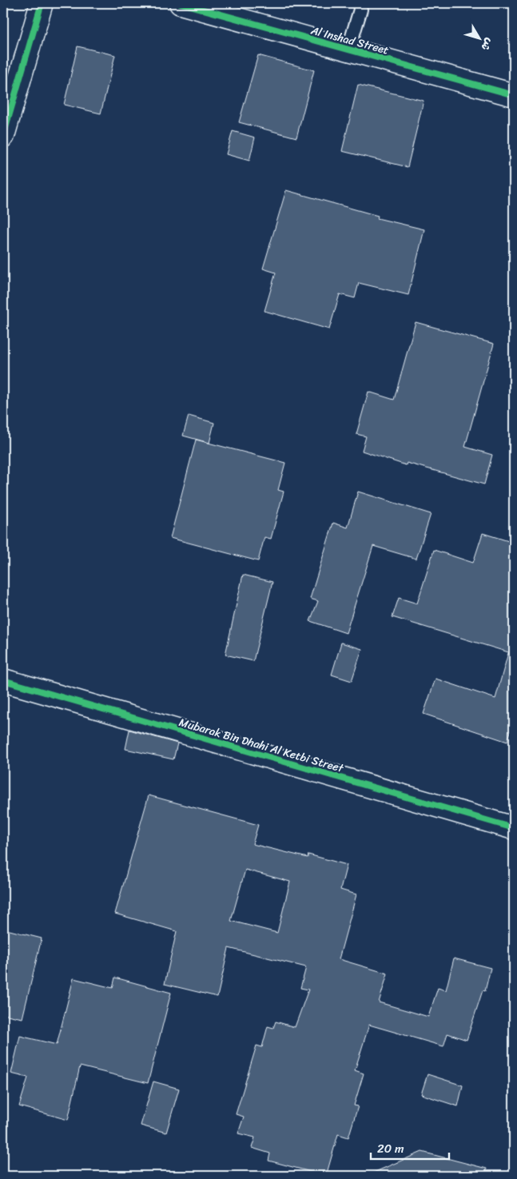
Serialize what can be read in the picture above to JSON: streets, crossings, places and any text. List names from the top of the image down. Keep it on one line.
{"streets":{"street":["Al Inshad Street","Mubarak Bin Dhahi Al Ketbi Street"]},"scale_bar":"20 m","north":"bottom right"}
